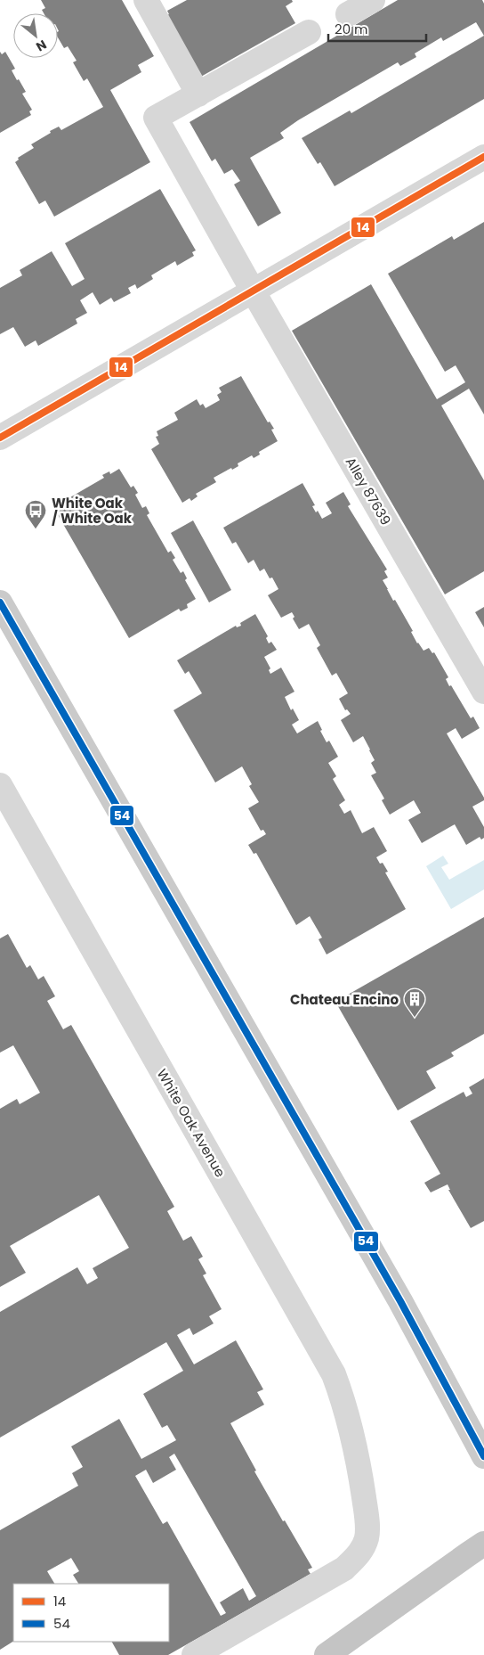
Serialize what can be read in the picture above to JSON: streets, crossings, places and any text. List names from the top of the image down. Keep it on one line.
{"streets":{"street":["Alley 87639","White Oak Avenue"]},"places":{"bus stop":["White Oak / White Oak"],"building":["Chateau Encino"]},"lines":["transit line 14","transit line 54"],"legend":["14","54"],"scale_bar":"20 m","north":"bottom right"}
